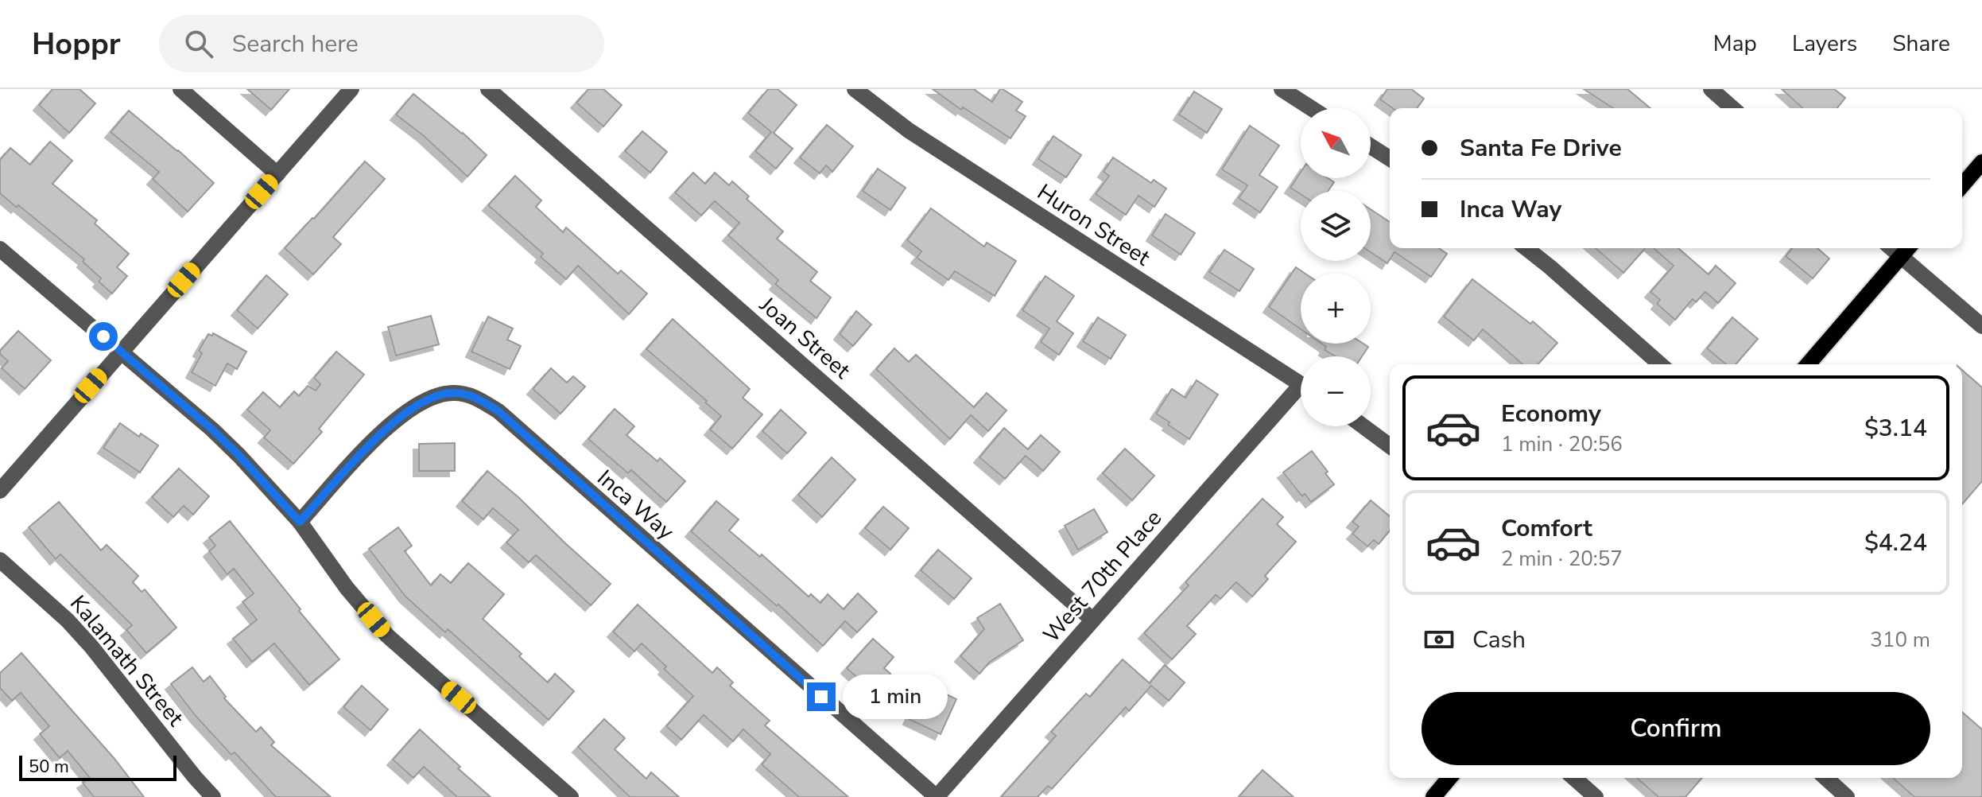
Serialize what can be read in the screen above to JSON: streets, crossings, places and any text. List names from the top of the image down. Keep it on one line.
{"streets":{"street":["Huron Street","Joan Street","Inca Way","West 70th Place","Kalamath Street"]},"crossings":[["Joan Street","West 70th Place"],["Inca Way","West 70th Place"]],"scale_bar":"50 m","north":"top left","page":{"header":"Hoppr","search":"Search here","nav":["Map","Layers","Share"],"map_buttons":["+","−"],"banner":["Santa Fe Drive","Inca Way"],"list":[{"name":"Economy","note":"1 min · 20:56","value":"$3.14"},{"name":"Comfort","note":"2 min · 20:57","value":"$4.24"}],"pay":["Cash","310 m"],"bubble":"1 min","buttons":"Confirm","scale":"50 m"}}
